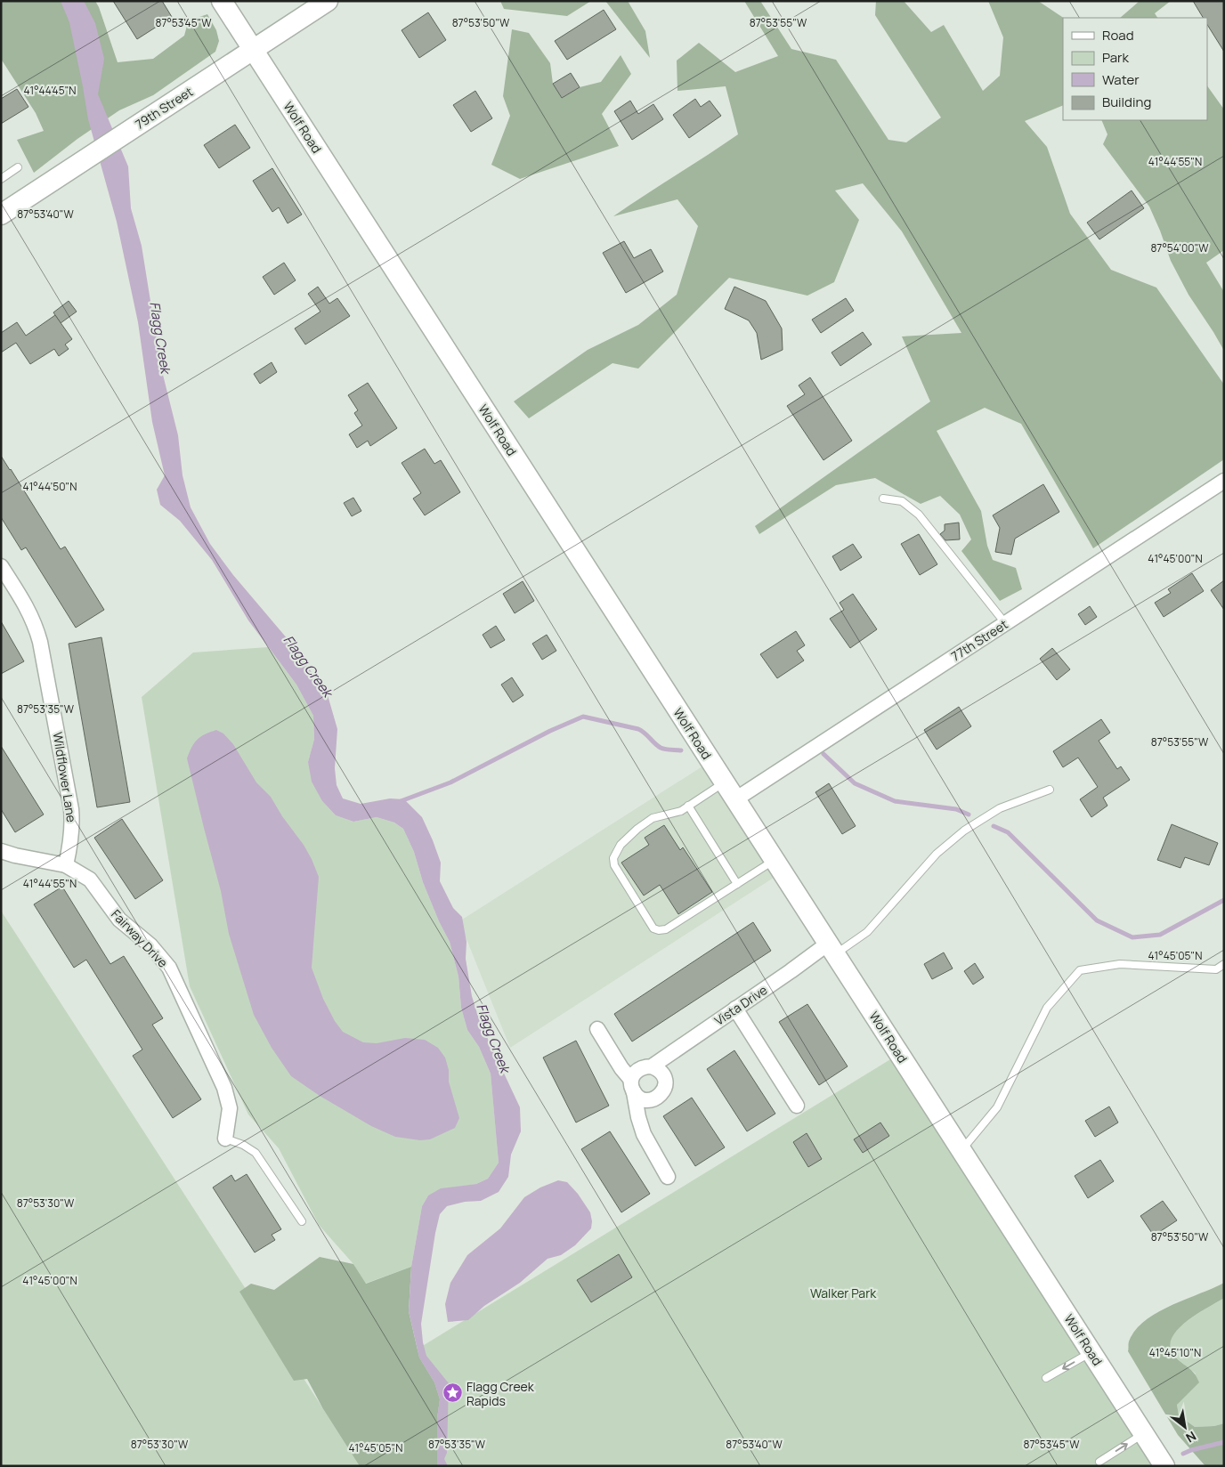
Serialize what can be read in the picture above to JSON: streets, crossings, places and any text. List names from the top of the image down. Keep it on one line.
{"streets":{"street":["79th Street","Wolf Road","77th Street","Wildflower Lane","Fairway Drive","Vista Drive"]},"crossings":[["79th Street","Wolf Road"],["Wolf Road","77th Street"],["Wolf Road","Vista Drive"],["Wildflower Lane","Fairway Drive"]],"water":["Flagg Creek"],"parks":["Walker Park"],"places":{"place":["Flagg Creek Rapids"]},"legend":["Road","Park","Water","Building"],"north":"bottom right","coordinates":["87°53'45\"W","87°53'50\"W","87°53'55\"W","41°44'45\"N","41°44'55\"N","87°53'40\"W","87°54'00\"W","41°44'50\"N","41°45'00\"N","87°53'35\"W","41°45'05\"N","87°53'30\"W","41°45'10\"N"]}
